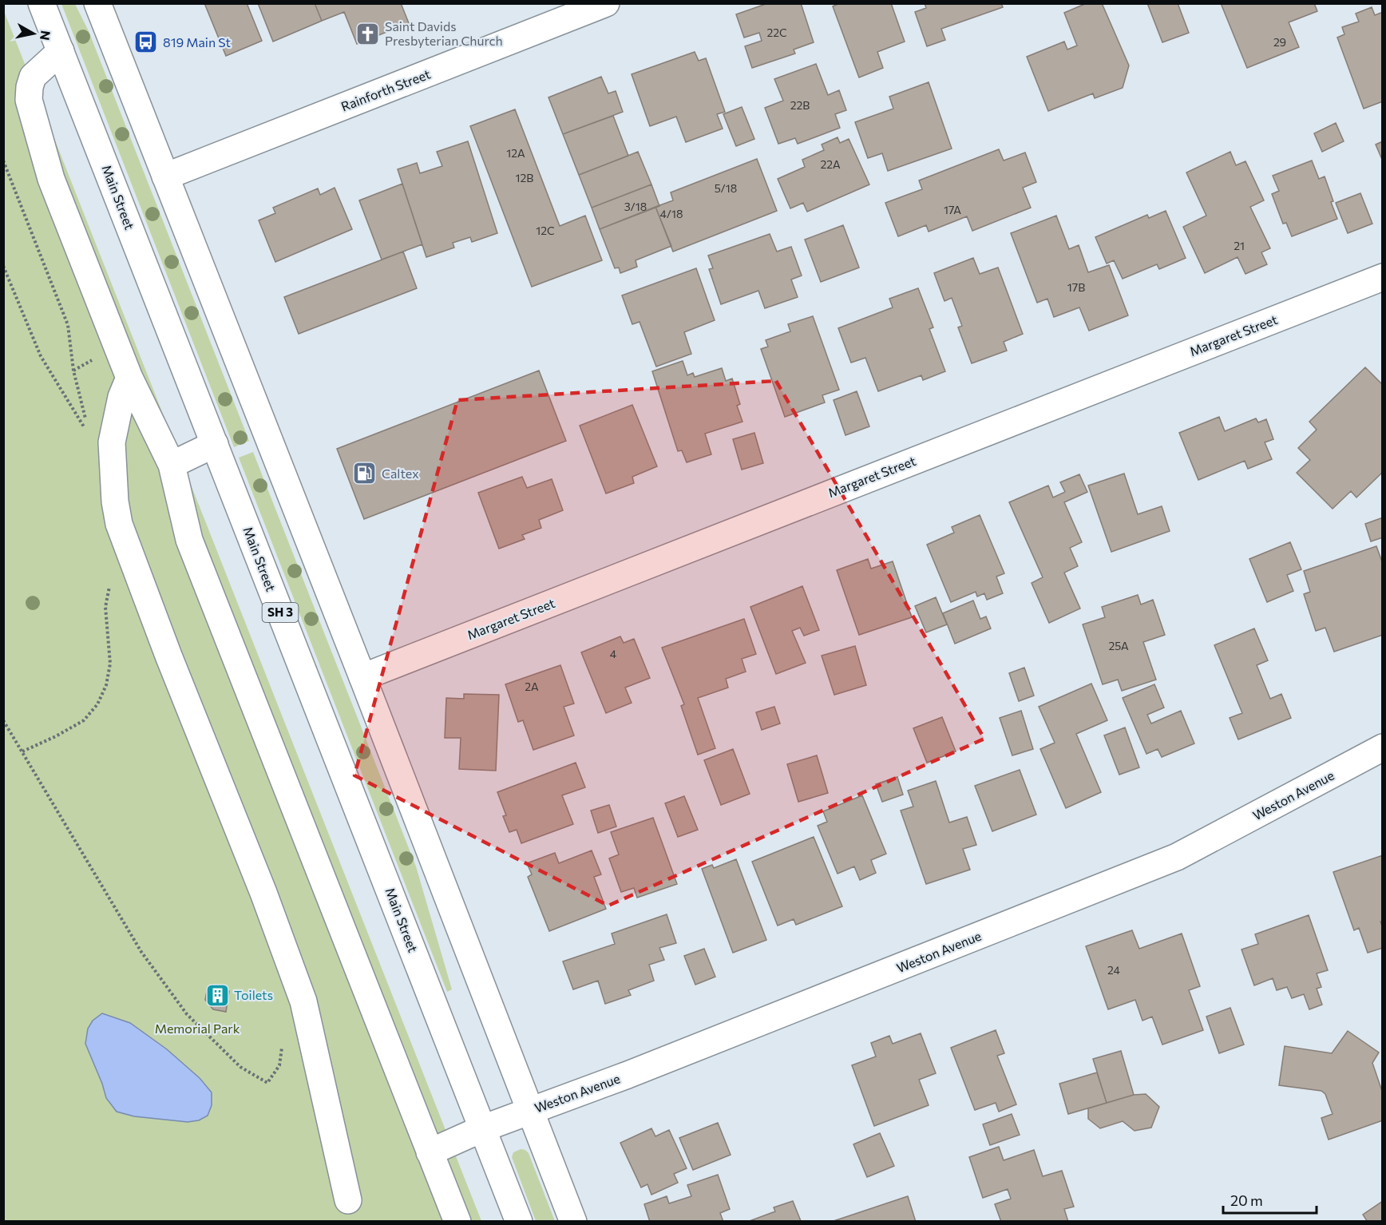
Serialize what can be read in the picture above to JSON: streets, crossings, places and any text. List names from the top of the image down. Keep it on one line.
{"streets":{"main road":["Rainforth Street","Main Street","Margaret Street","SH 3","Weston Avenue"]},"crossings":[["Main Street","Weston Avenue"]],"parks":["Memorial Park"],"places":{"church":["Saint Davids Presbyterian Church"],"bus stop":["819 Main St"],"fuel station":["Caltex"],"building":["Toilets"]},"house_numbers":["22C","29","22B","12A","22A","12B","5/18","3/18","17A","4/18","12C","21","17B","25A","4","2A","24"],"scale_bar":"20 m","north":"right"}
